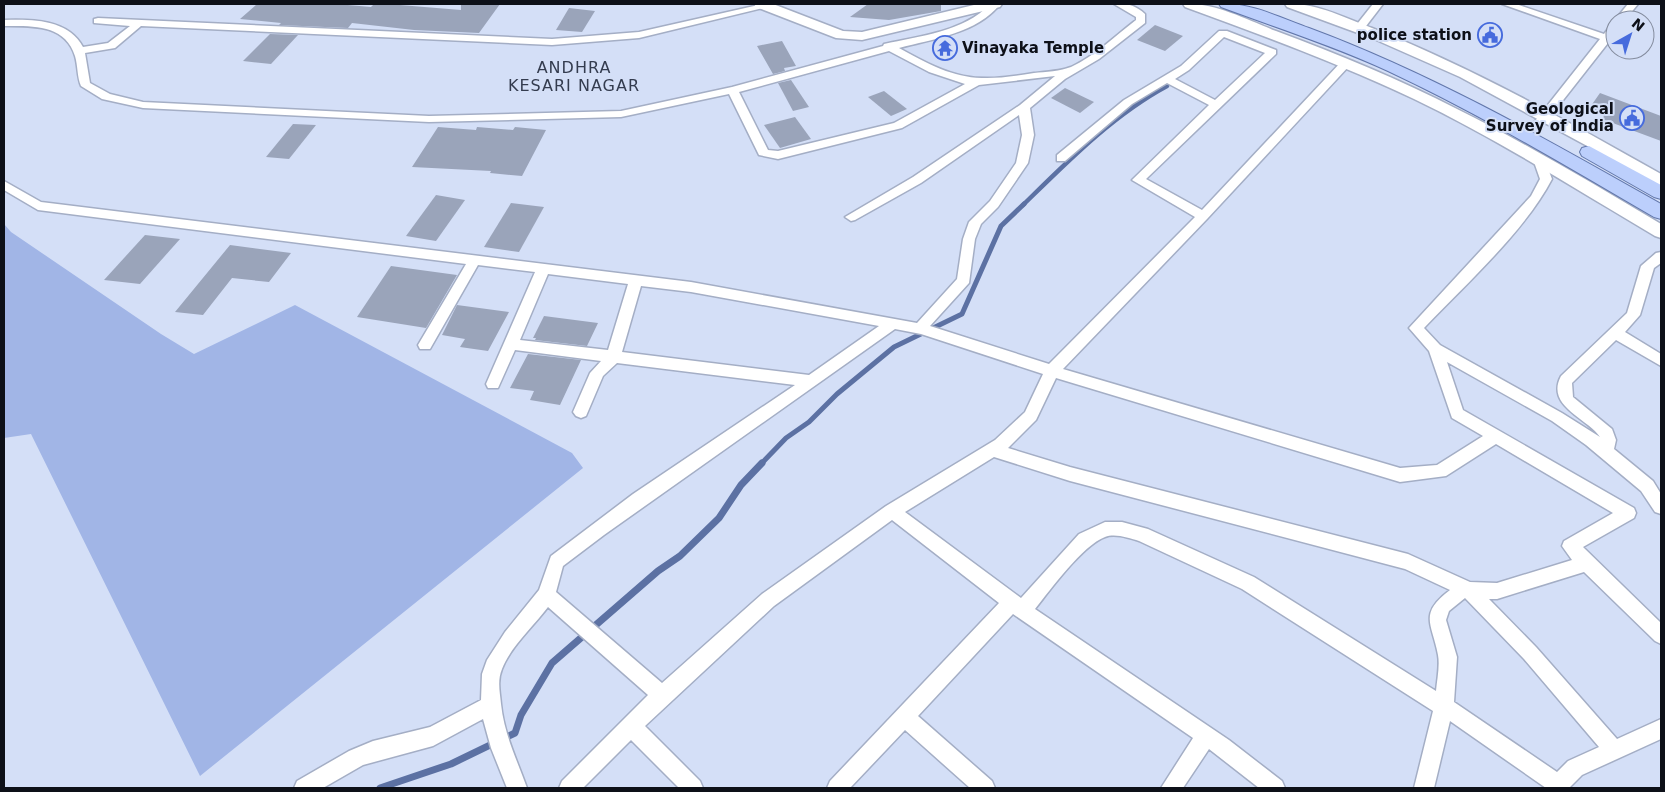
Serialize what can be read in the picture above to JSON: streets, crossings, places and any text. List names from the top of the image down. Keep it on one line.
{"districts":["ANDHRA KESARI NAGAR"],"places":{"public building":["police station","Geological Survey of India"],"temple":["Vinayaka Temple"]},"north":"top right"}
